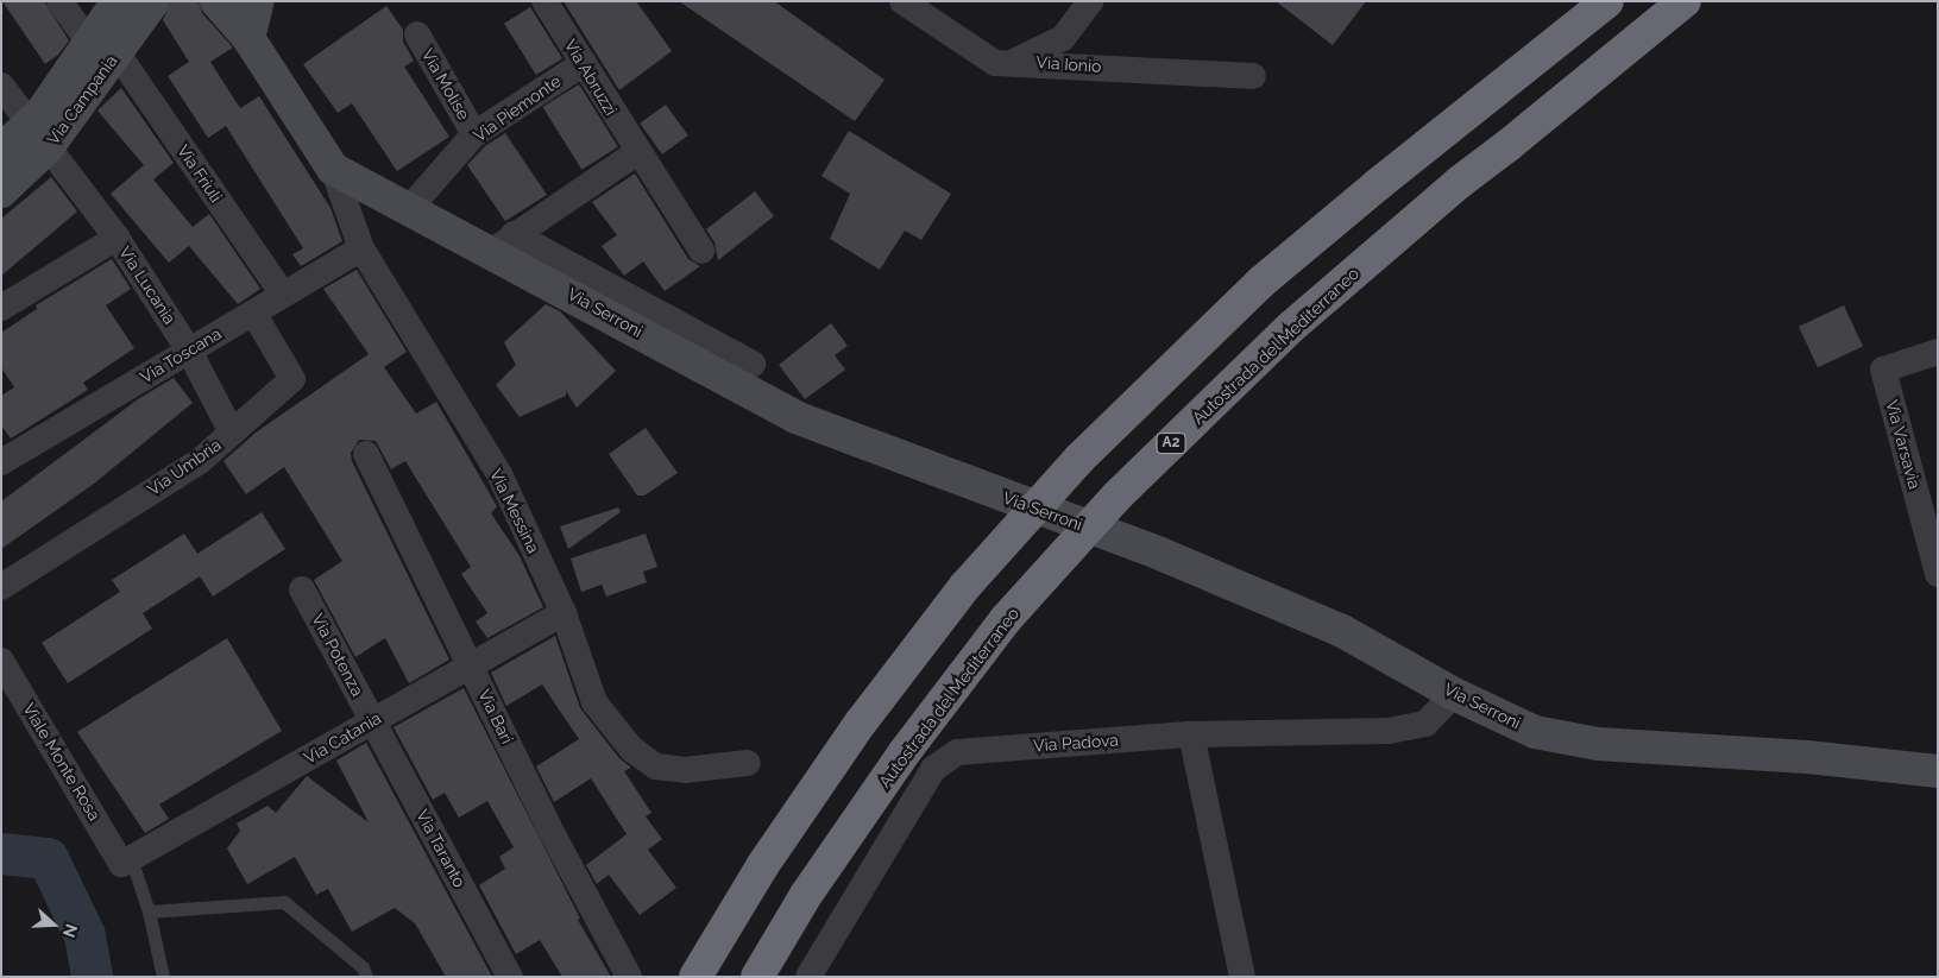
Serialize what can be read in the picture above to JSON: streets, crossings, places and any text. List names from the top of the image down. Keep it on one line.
{"streets":{"highway":["Autostrada del Mediterraneo","A2"],"street":["Via Ionio","Via Abruzzi","Via Molise","Via Campania","Via Piemonte","Via Friuli","Via Lucania","Via Serroni","Via Toscana","Via Varsavia","Via Umbria","Via Messina","Via Potenza","Via Bari","Via Catania","Via Padova","Viale Monte Rosa","Via Taranto"]},"crossings":[["Via Abruzzi","Via Piemonte"],["Via Molise","Via Piemonte"],["Via Campania","Via Friuli"],["Via Campania","Via Lucania"],["Via Piemonte","Via Serroni"],["Via Friuli","Via Toscana"],["Via Lucania","Via Toscana"],["Via Lucania","Via Umbria"],["Via Serroni","Via Messina"],["Via Serroni","Via Padova"],["Via Toscana","Via Umbria"],["Via Toscana","Via Messina"],["Via Messina","Via Catania"],["Via Potenza","Via Catania"],["Via Potenza","Via Taranto"],["Via Bari","Via Catania"],["Via Catania","Viale Monte Rosa"],["Via Catania","Via Taranto"]],"north":"right"}
